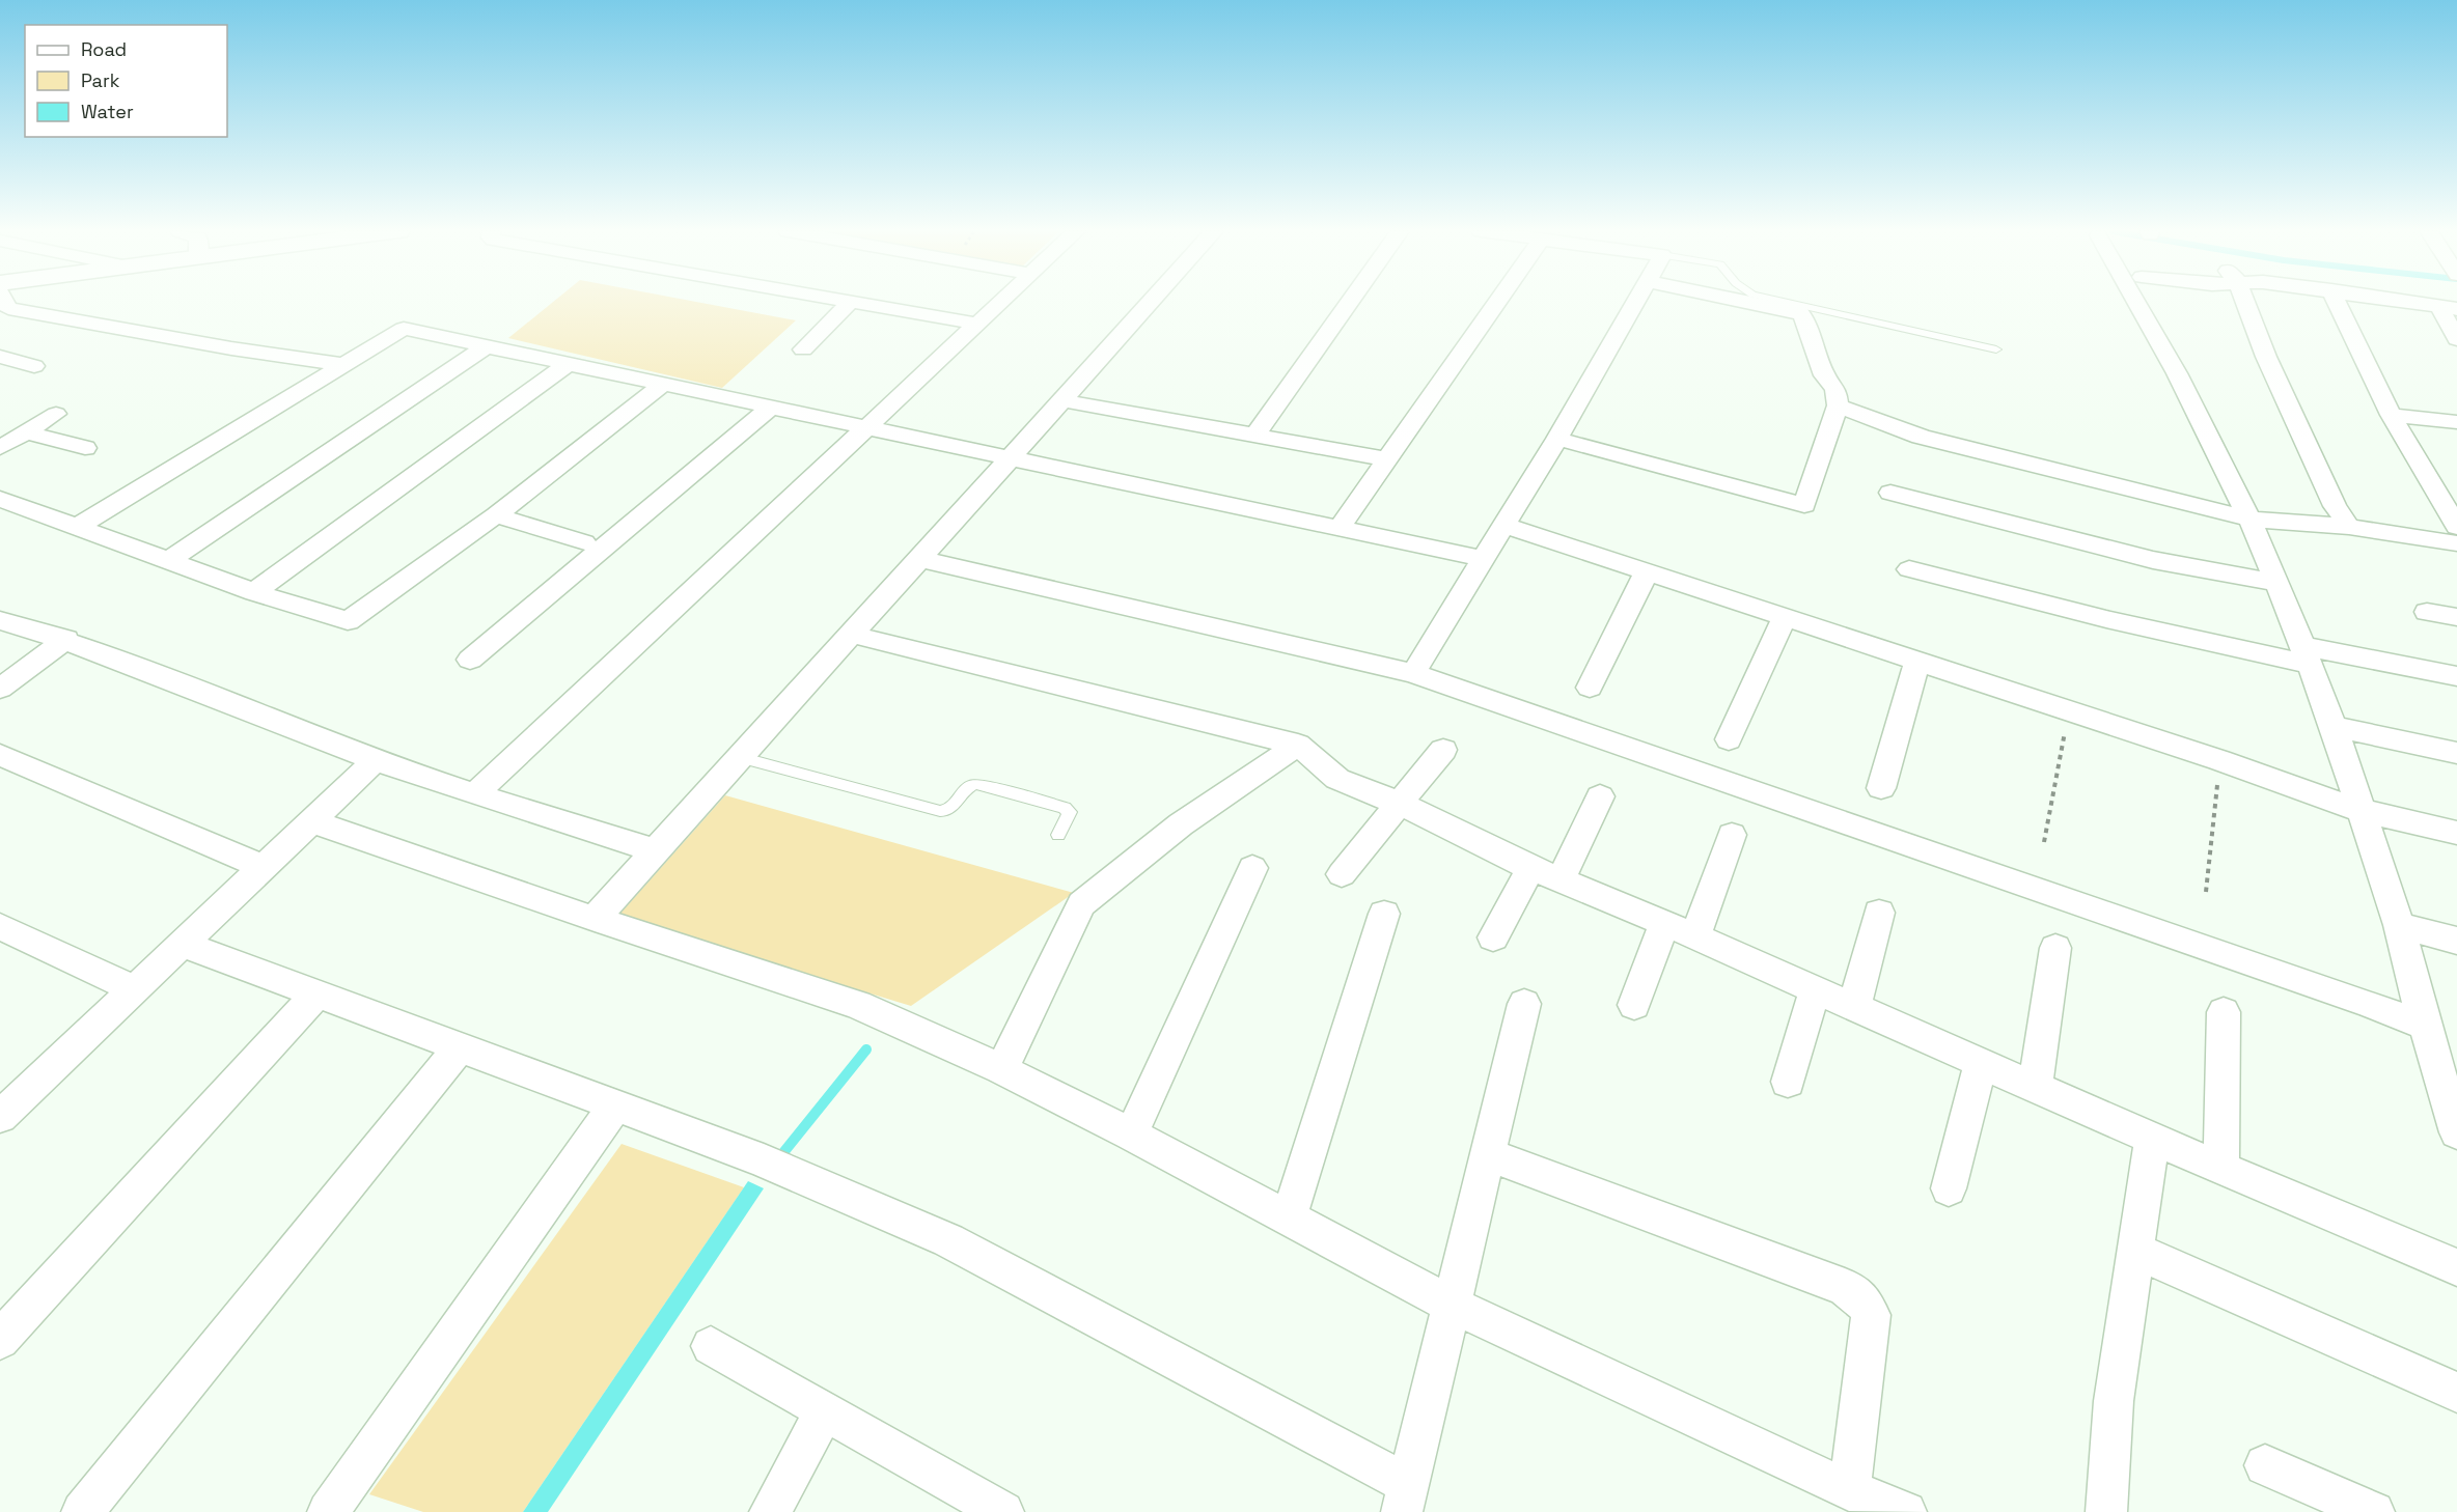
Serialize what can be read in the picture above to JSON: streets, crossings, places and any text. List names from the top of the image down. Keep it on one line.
{"legend":["Road","Park","Water"]}
